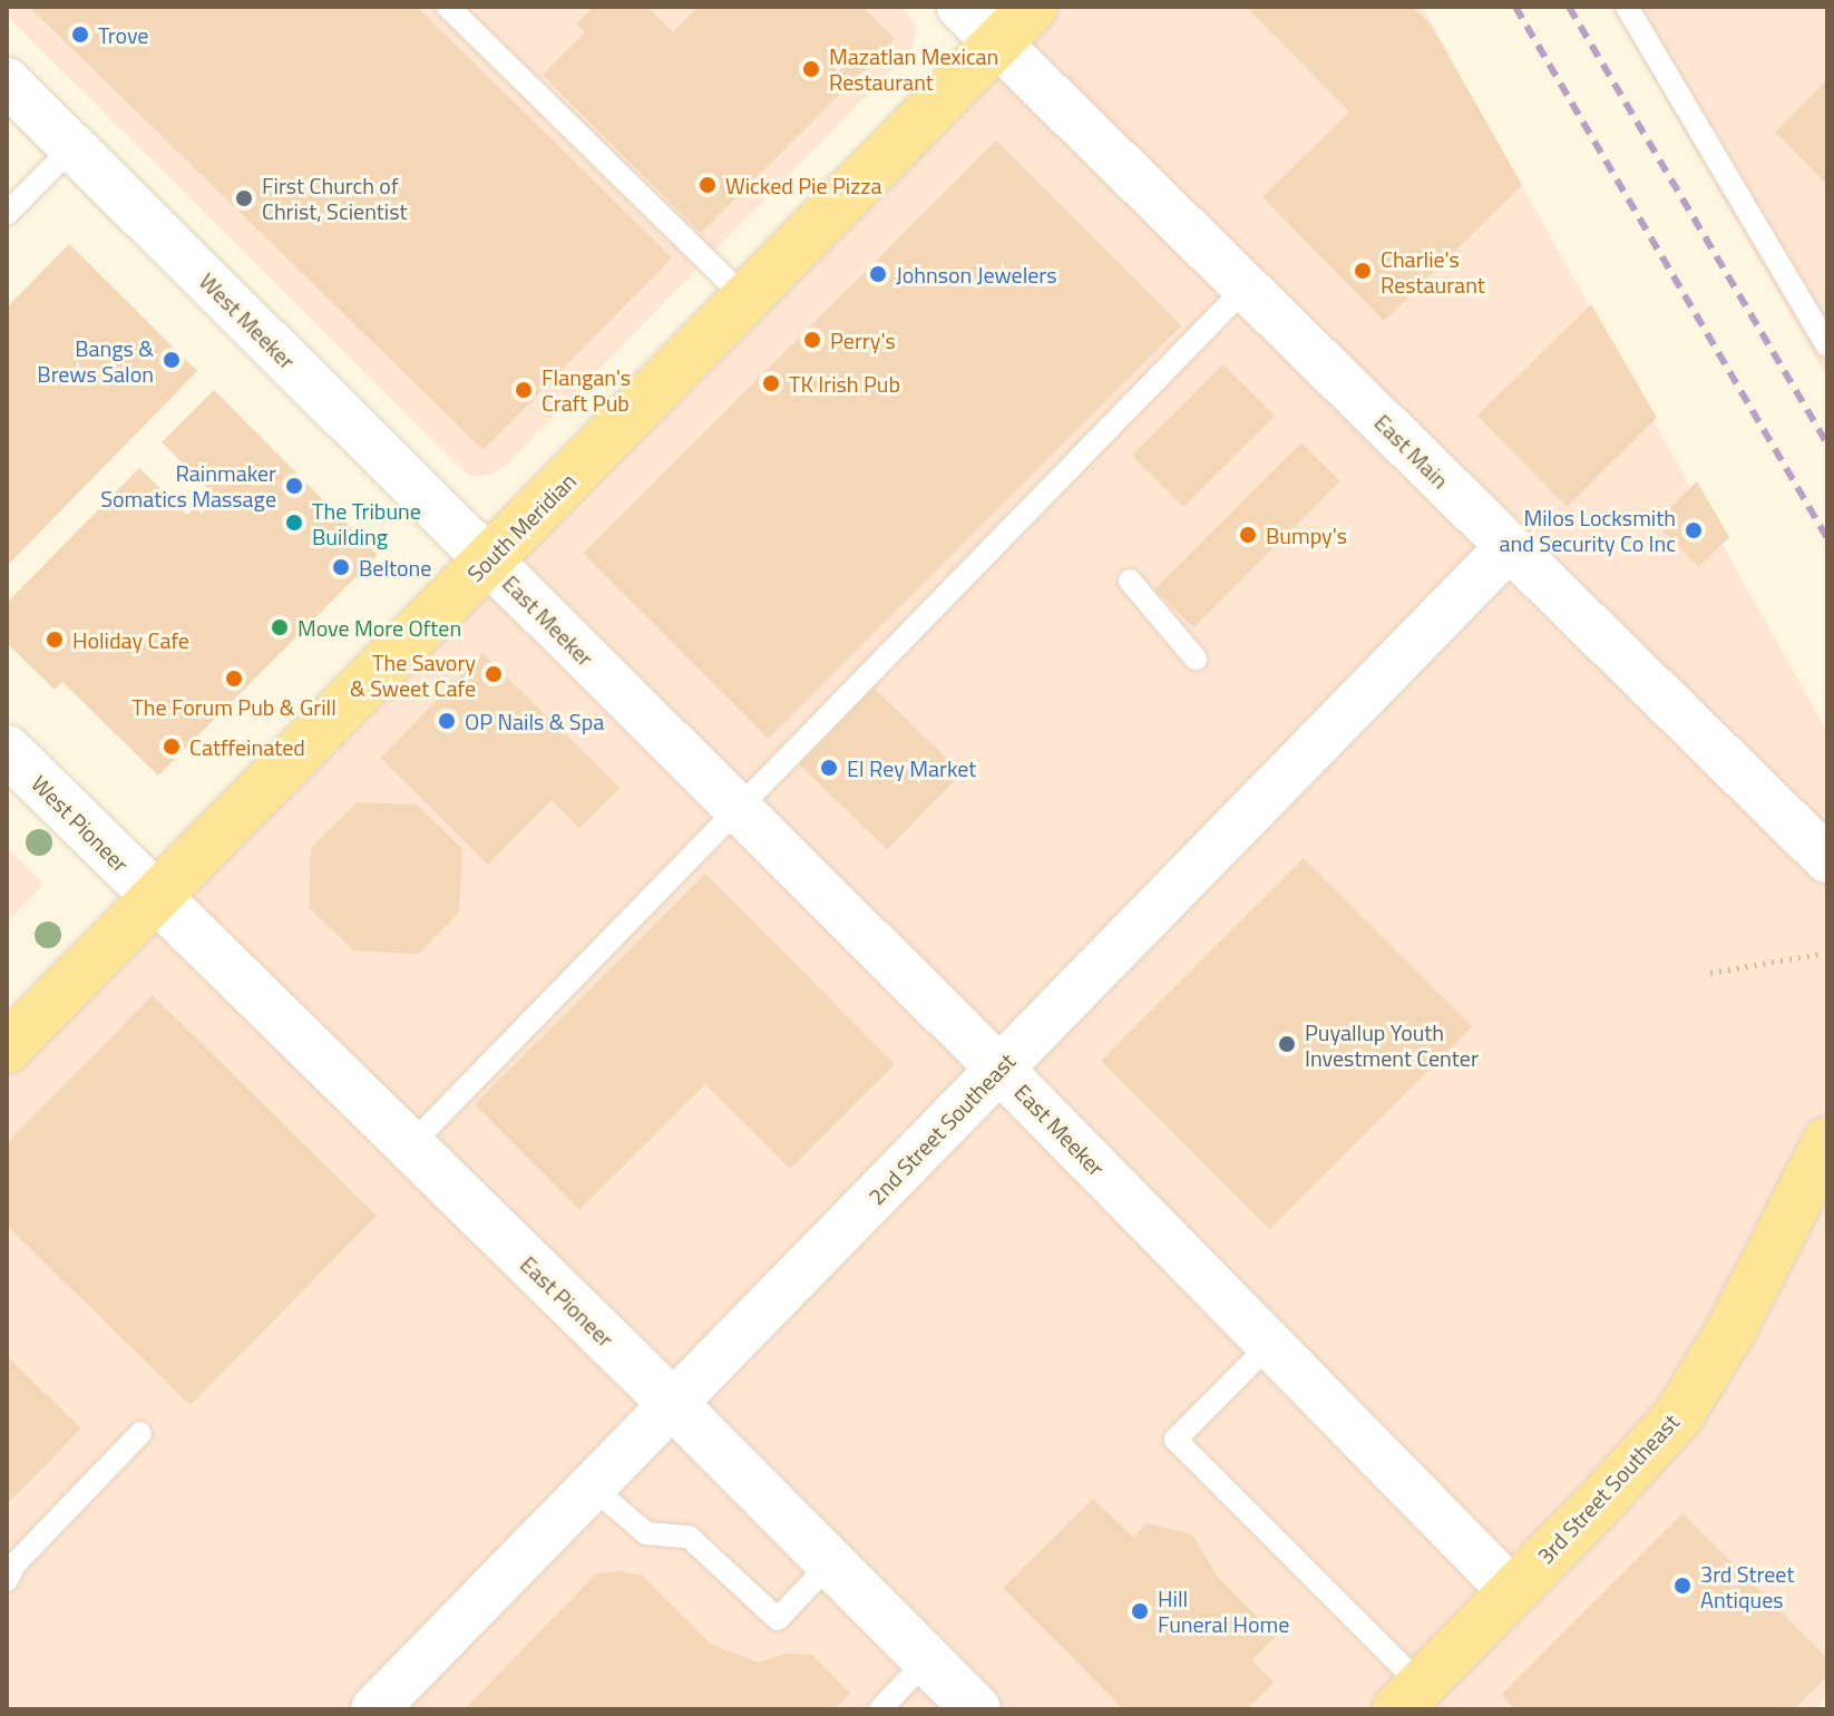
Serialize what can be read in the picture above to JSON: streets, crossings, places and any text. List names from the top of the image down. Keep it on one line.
{"streets":{"main road":["South Meridian","West Pioneer","East Pioneer","3rd Street Southeast"],"street":["West Meeker","East Main","East Meeker","2nd Street Southeast"]},"crossings":[["West Meeker","South Meridian"],["West Meeker","East Meeker"],["East Main","South Meridian"],["East Main","2nd Street Southeast"],["South Meridian","East Meeker"],["South Meridian","West Pioneer"],["South Meridian","East Pioneer"],["East Meeker","2nd Street Southeast"],["East Meeker","3rd Street Southeast"],["West Pioneer","East Pioneer"],["2nd Street Southeast","East Pioneer"]],"places":["Trove","Mazatlan Mexican Restaurant","Wicked Pie Pizza","First Church of Christ, Scientist","Charlie's Restaurant","Johnson Jewelers","Perry's","Bangs & Brews Salon","TK Irish Pub","Flangan's Craft Pub","Rainmaker Somatics Massage","The Tribune Building","Milos Locksmith and Security Co Inc","Bumpy's","Beltone","Move More Often","Holiday Cafe","The Savory & Sweet Cafe","The Forum Pub & Grill","OP Nails & Spa","Catffeinated","El Rey Market","Puyallup Youth Investment Center","3rd Street Antiques","Hill Funeral Home"]}
